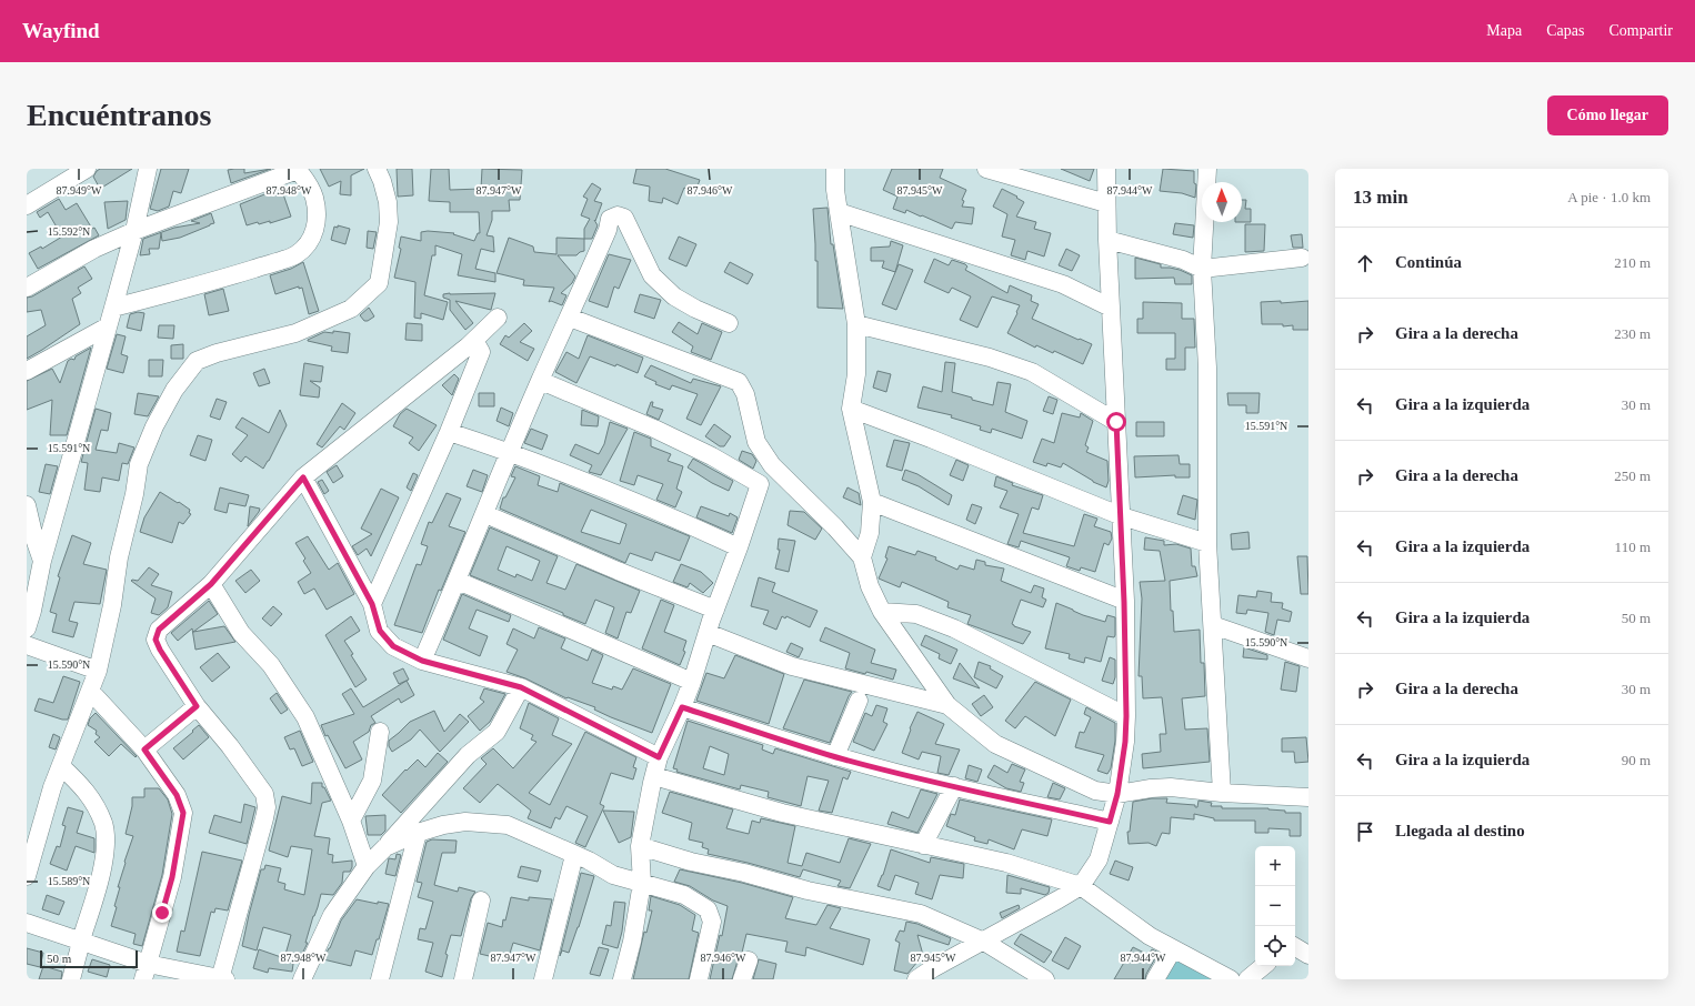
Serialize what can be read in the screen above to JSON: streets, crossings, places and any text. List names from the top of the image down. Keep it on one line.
{"scale_bar":"50 m","north":"top","page":{"header":"Wayfind","nav":["Mapa","Capas","Compartir"],"buttons":"Cómo llegar","title":"Encuéntranos","heading":["13 min","A pie · 1.0 km"],"list":[["Continúa","210 m"],["Gira a la derecha","230 m"],["Gira a la izquierda","30 m"],["Gira a la derecha","250 m"],["Gira a la izquierda","110 m"],["Gira a la izquierda","50 m"],["Gira a la derecha","30 m"],["Gira a la izquierda","90 m"],"Llegada al destino"],"map_buttons":["+","−"],"scale":"50 m"},"coordinates":["87.949°W","87.948°W","87.947°W","87.946°W","87.945°W","87.944°W","15.592°N","15.591°N","15.590°N","15.589°N"]}
